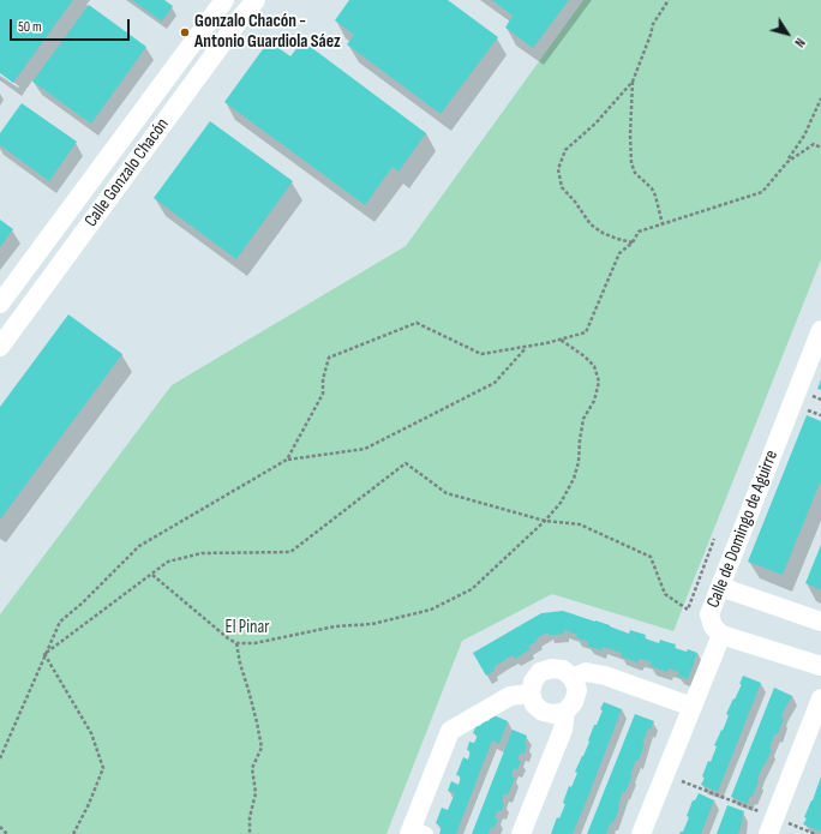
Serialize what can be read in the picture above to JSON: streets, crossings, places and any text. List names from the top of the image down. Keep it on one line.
{"streets":{"street":["Calle Gonzalo Chacón","Calle de Domingo de Aguirre"]},"parks":["El Pinar"],"places":["Gonzalo Chacón - Antonio Guardiola Sáez"],"scale_bar":"50 m","north":"bottom right"}
